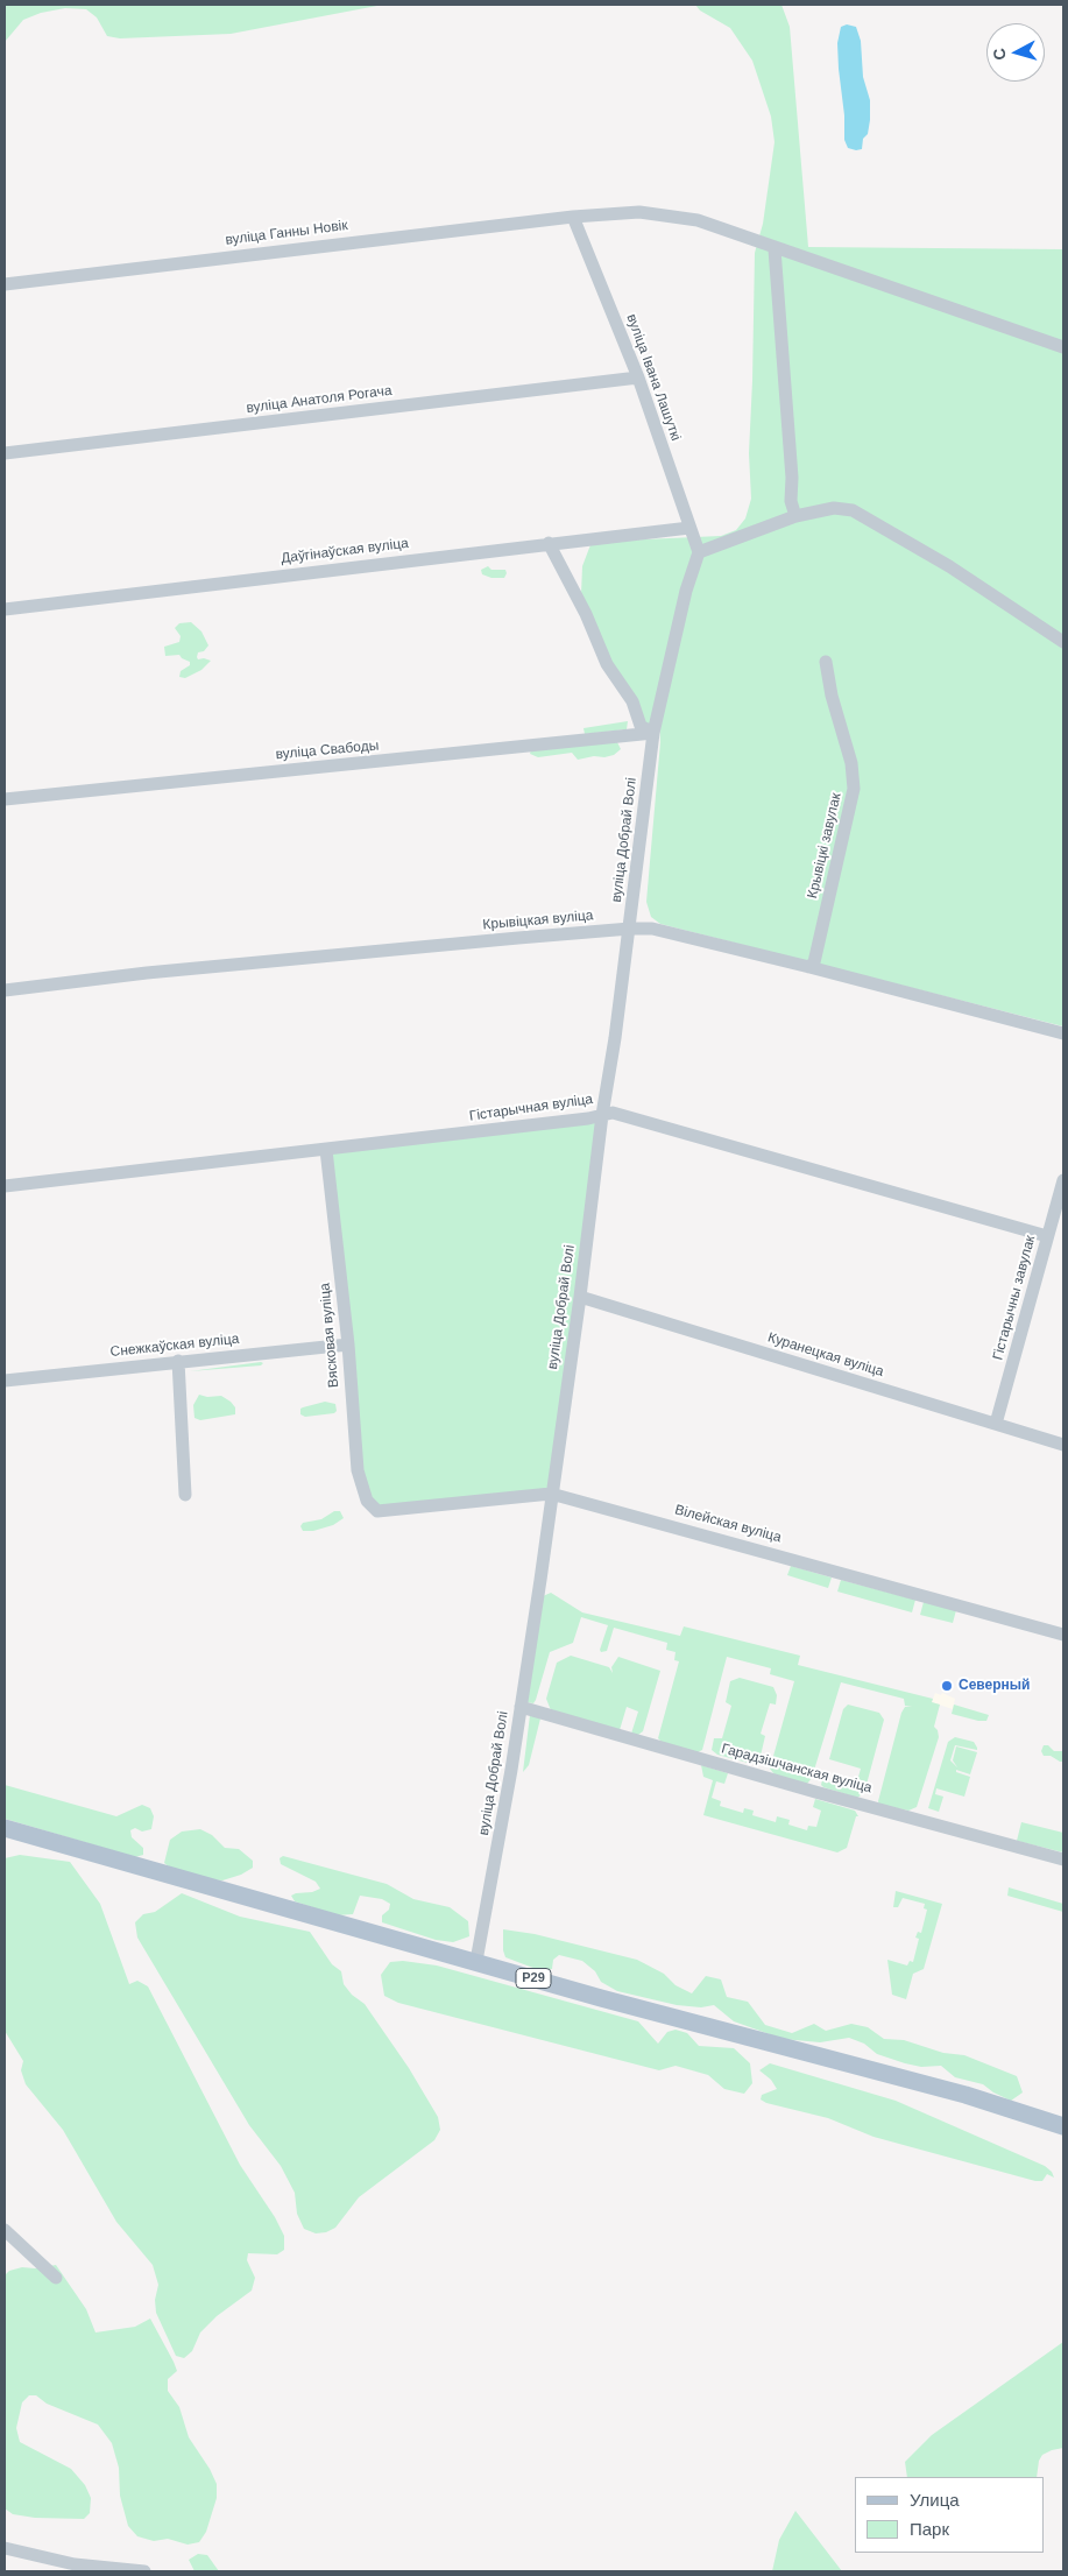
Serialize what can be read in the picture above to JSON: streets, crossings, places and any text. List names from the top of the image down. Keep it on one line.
{"streets":{"main road":["Р29"],"street":["вуліца Ганны Новік","вуліца Івана Лашуткі","вуліца Анатоля Рогача","Даўгінаўская вуліца","вуліца Свабоды","вуліца Добрай Волі","Крывіцкі завулак","Крывіцкая вуліца","Гістарычная вуліца","Гістарычны завулак","Вясковая вуліца","Снежкаўская вуліца","Куранецкая вуліца","Вілейская вуліца","Гарадзішчанская вуліца"]},"crossings":[["вуліца Ганны Новік","вуліца Івана Лашуткі"],["вуліца Івана Лашуткі","вуліца Анатоля Рогача"],["вуліца Івана Лашуткі","Даўгінаўская вуліца"],["вуліца Івана Лашуткі","вуліца Добрай Волі"],["вуліца Свабоды","вуліца Добрай Волі"],["вуліца Добрай Волі","Крывіцкая вуліца"],["вуліца Добрай Волі","Гістарычная вуліца"],["вуліца Добрай Волі","Куранецкая вуліца"],["вуліца Добрай Волі","Вілейская вуліца"],["вуліца Добрай Волі","Гарадзішчанская вуліца"],["вуліца Добрай Волі","Р29"],["Крывіцкі завулак","Крывіцкая вуліца"],["Гістарычная вуліца","Гістарычны завулак"],["Гістарычная вуліца","Вясковая вуліца"],["Гістарычны завулак","Куранецкая вуліца"],["Вясковая вуліца","Снежкаўская вуліца"],["Вясковая вуліца","Вілейская вуліца"]],"places":["Северный"],"legend":["Улица","Парк"],"north":"left"}
